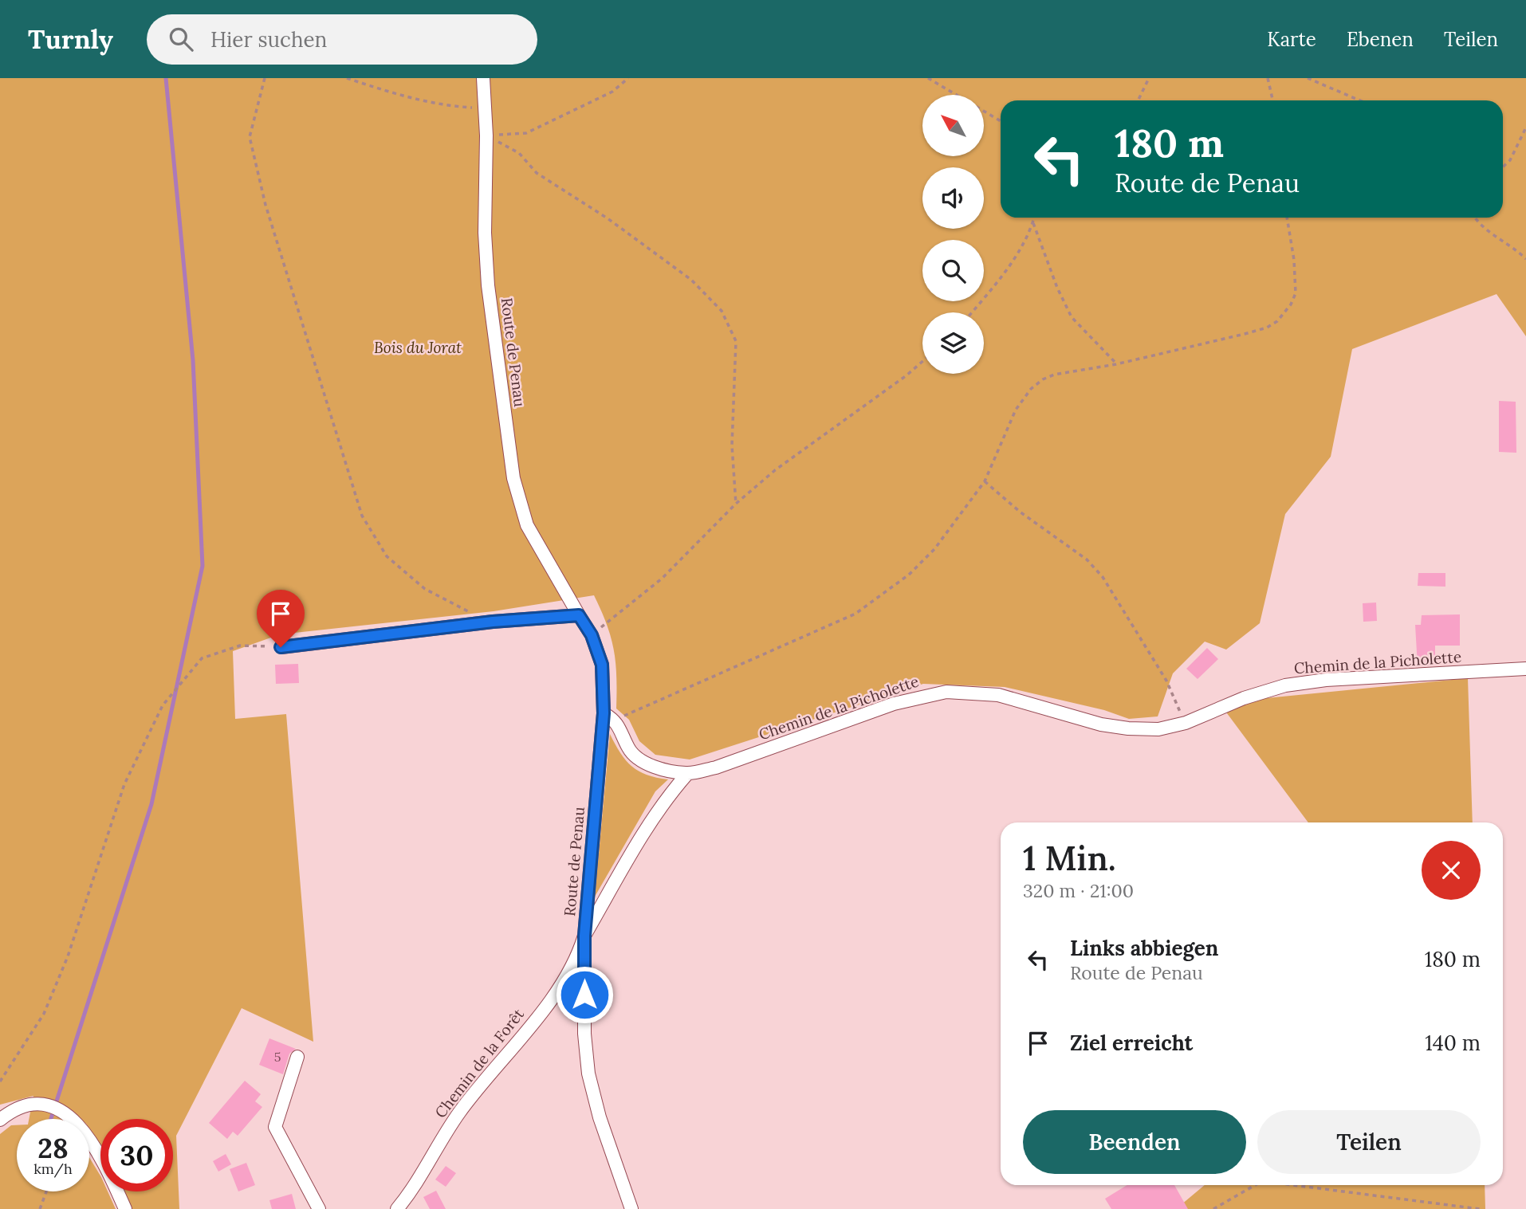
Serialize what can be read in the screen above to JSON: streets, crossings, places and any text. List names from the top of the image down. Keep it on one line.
{"streets":{"street":["Route de Penau","Chemin de la Picholette","Chemin de la Forêt"]},"crossings":[["Route de Penau","Chemin de la Forêt"]],"parks":["Bois du Jorat"],"house_numbers":["5"],"north":"top left","page":{"header":"Turnly","search":"Hier suchen","nav":["Karte","Ebenen","Teilen"],"turn":["180 m","Route de Penau"],"heading":["1 Min.","320 m · 21:00"],"list":[{"name":"Links abbiegen","note":"Route de Penau","value":"180 m"},{"name":"Ziel erreicht","value":"140 m"}],"buttons":["Beenden","Teilen"],"speed":"28 km/h","limit":"30"}}
